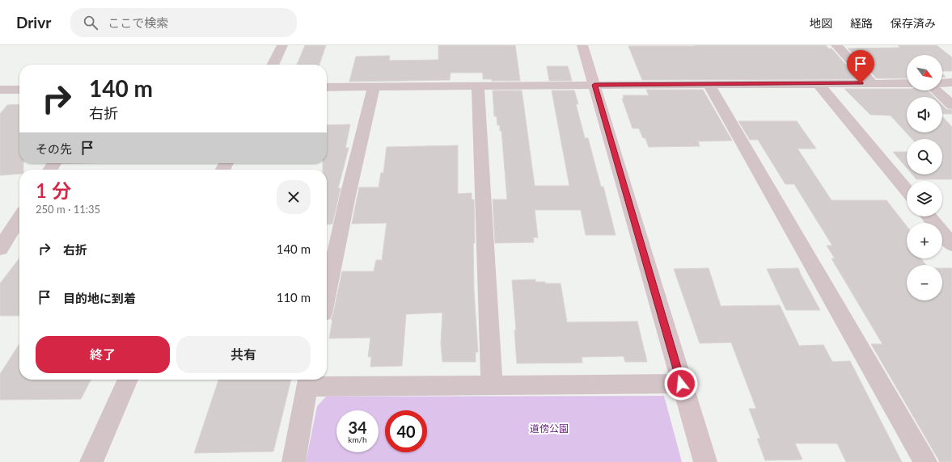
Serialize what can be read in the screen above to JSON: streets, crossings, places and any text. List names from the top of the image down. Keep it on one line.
{"parks":["道傍公園"],"north":"bottom right","page":{"header":"Drivr","search":"ここで検索","nav":["地図","経路","保存済み"],"map_buttons":["+","−"],"turn":["140 m","右折"],"then":"その先","heading":["1 分","250 m · 11:35"],"list":[{"name":"右折","value":"140 m"},{"name":"目的地に到着","value":"110 m"}],"buttons":["終了","共有"],"speed":"34 km/h","limit":"40"}}
